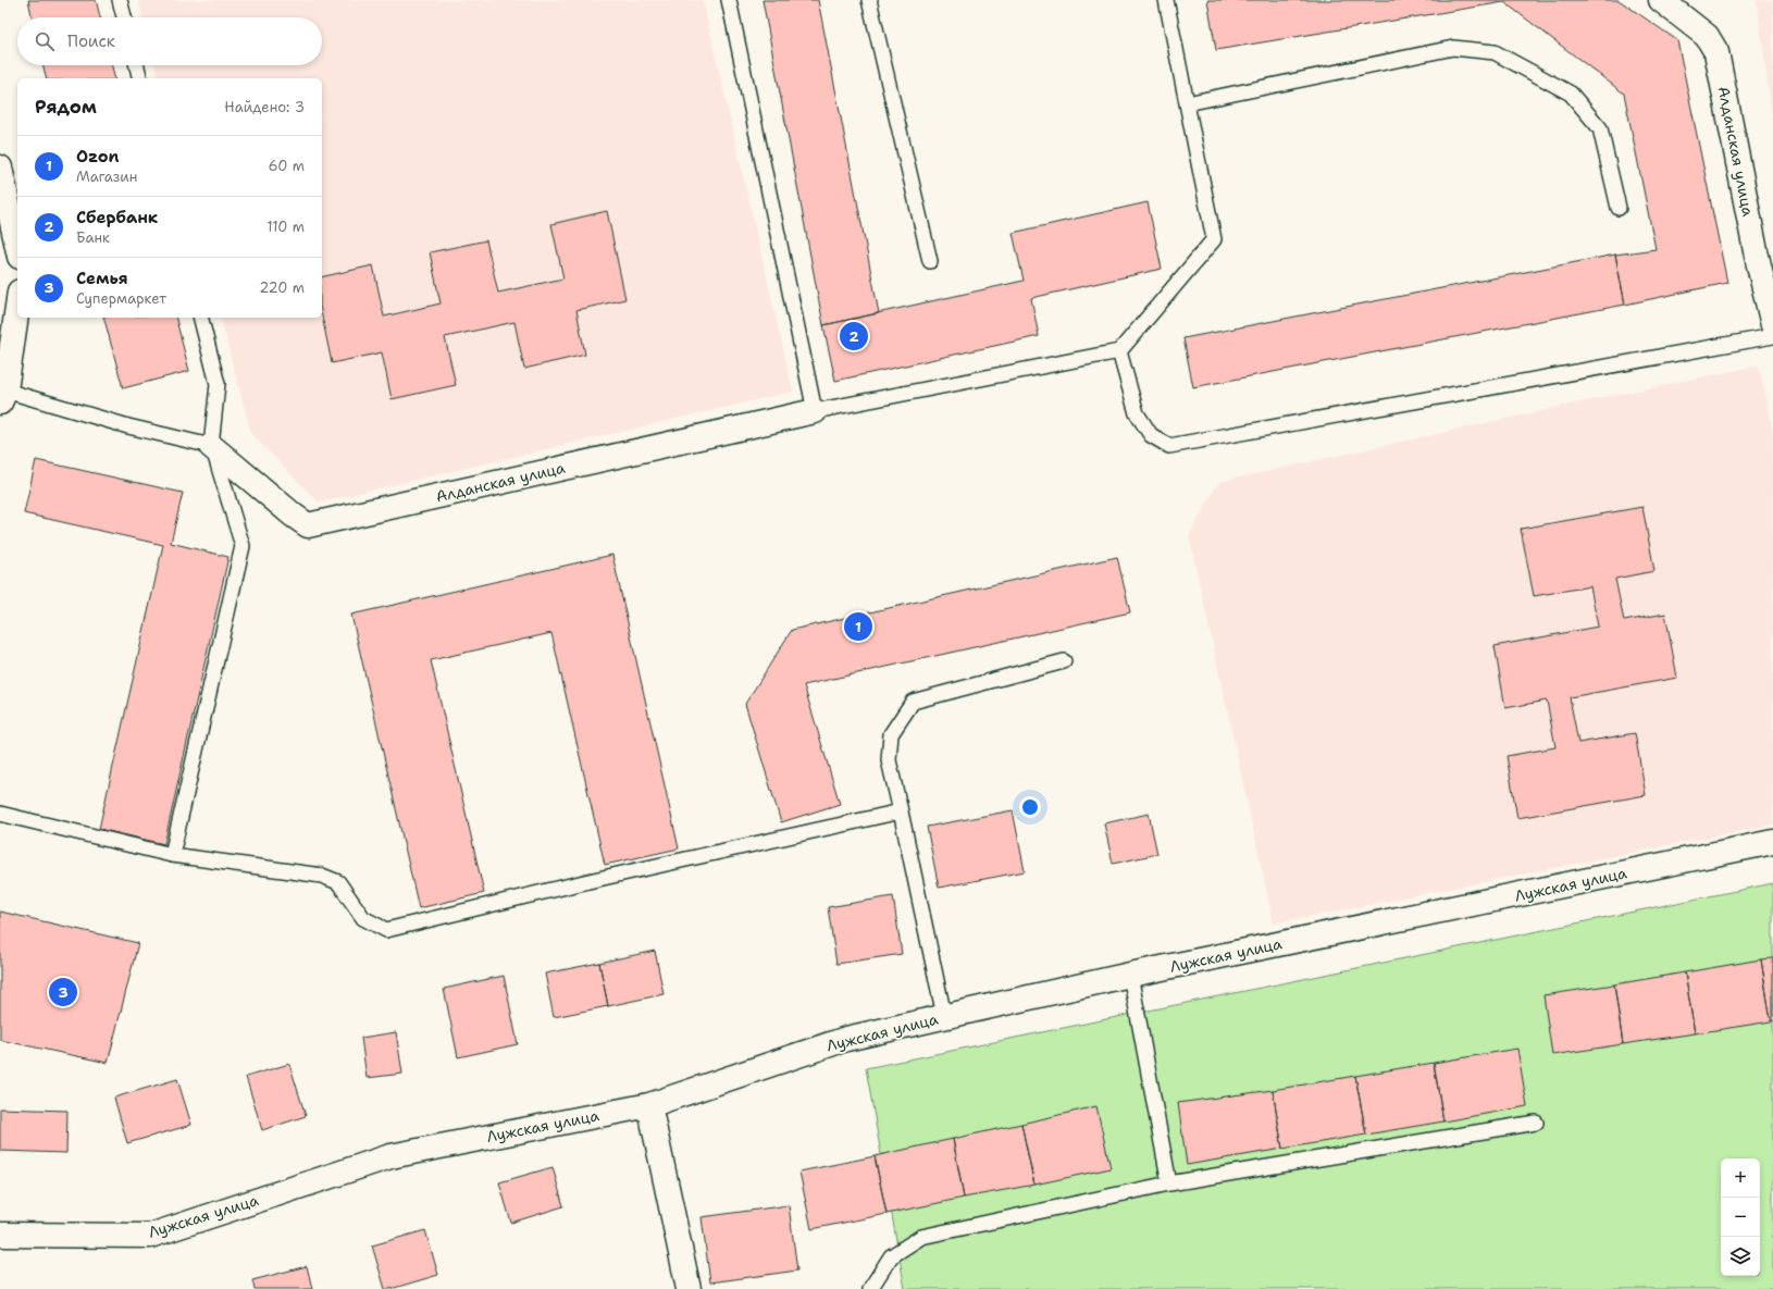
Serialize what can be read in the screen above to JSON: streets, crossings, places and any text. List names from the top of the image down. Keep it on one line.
{"streets":{"street":["Алданская улица","Лужская улица"]},"page":{"search":"Поиск","heading":["Рядом","Найдено: 3"],"list":[{"mark":"1","name":"Ozon","note":"Магазин","value":"60 m"},{"mark":"2","name":"Сбербанк","note":"Банк","value":"110 m"},{"mark":"3","name":"Семья","note":"Супермаркет","value":"220 m"}],"pins":["2","1","3"],"map_buttons":["+","−"]}}
